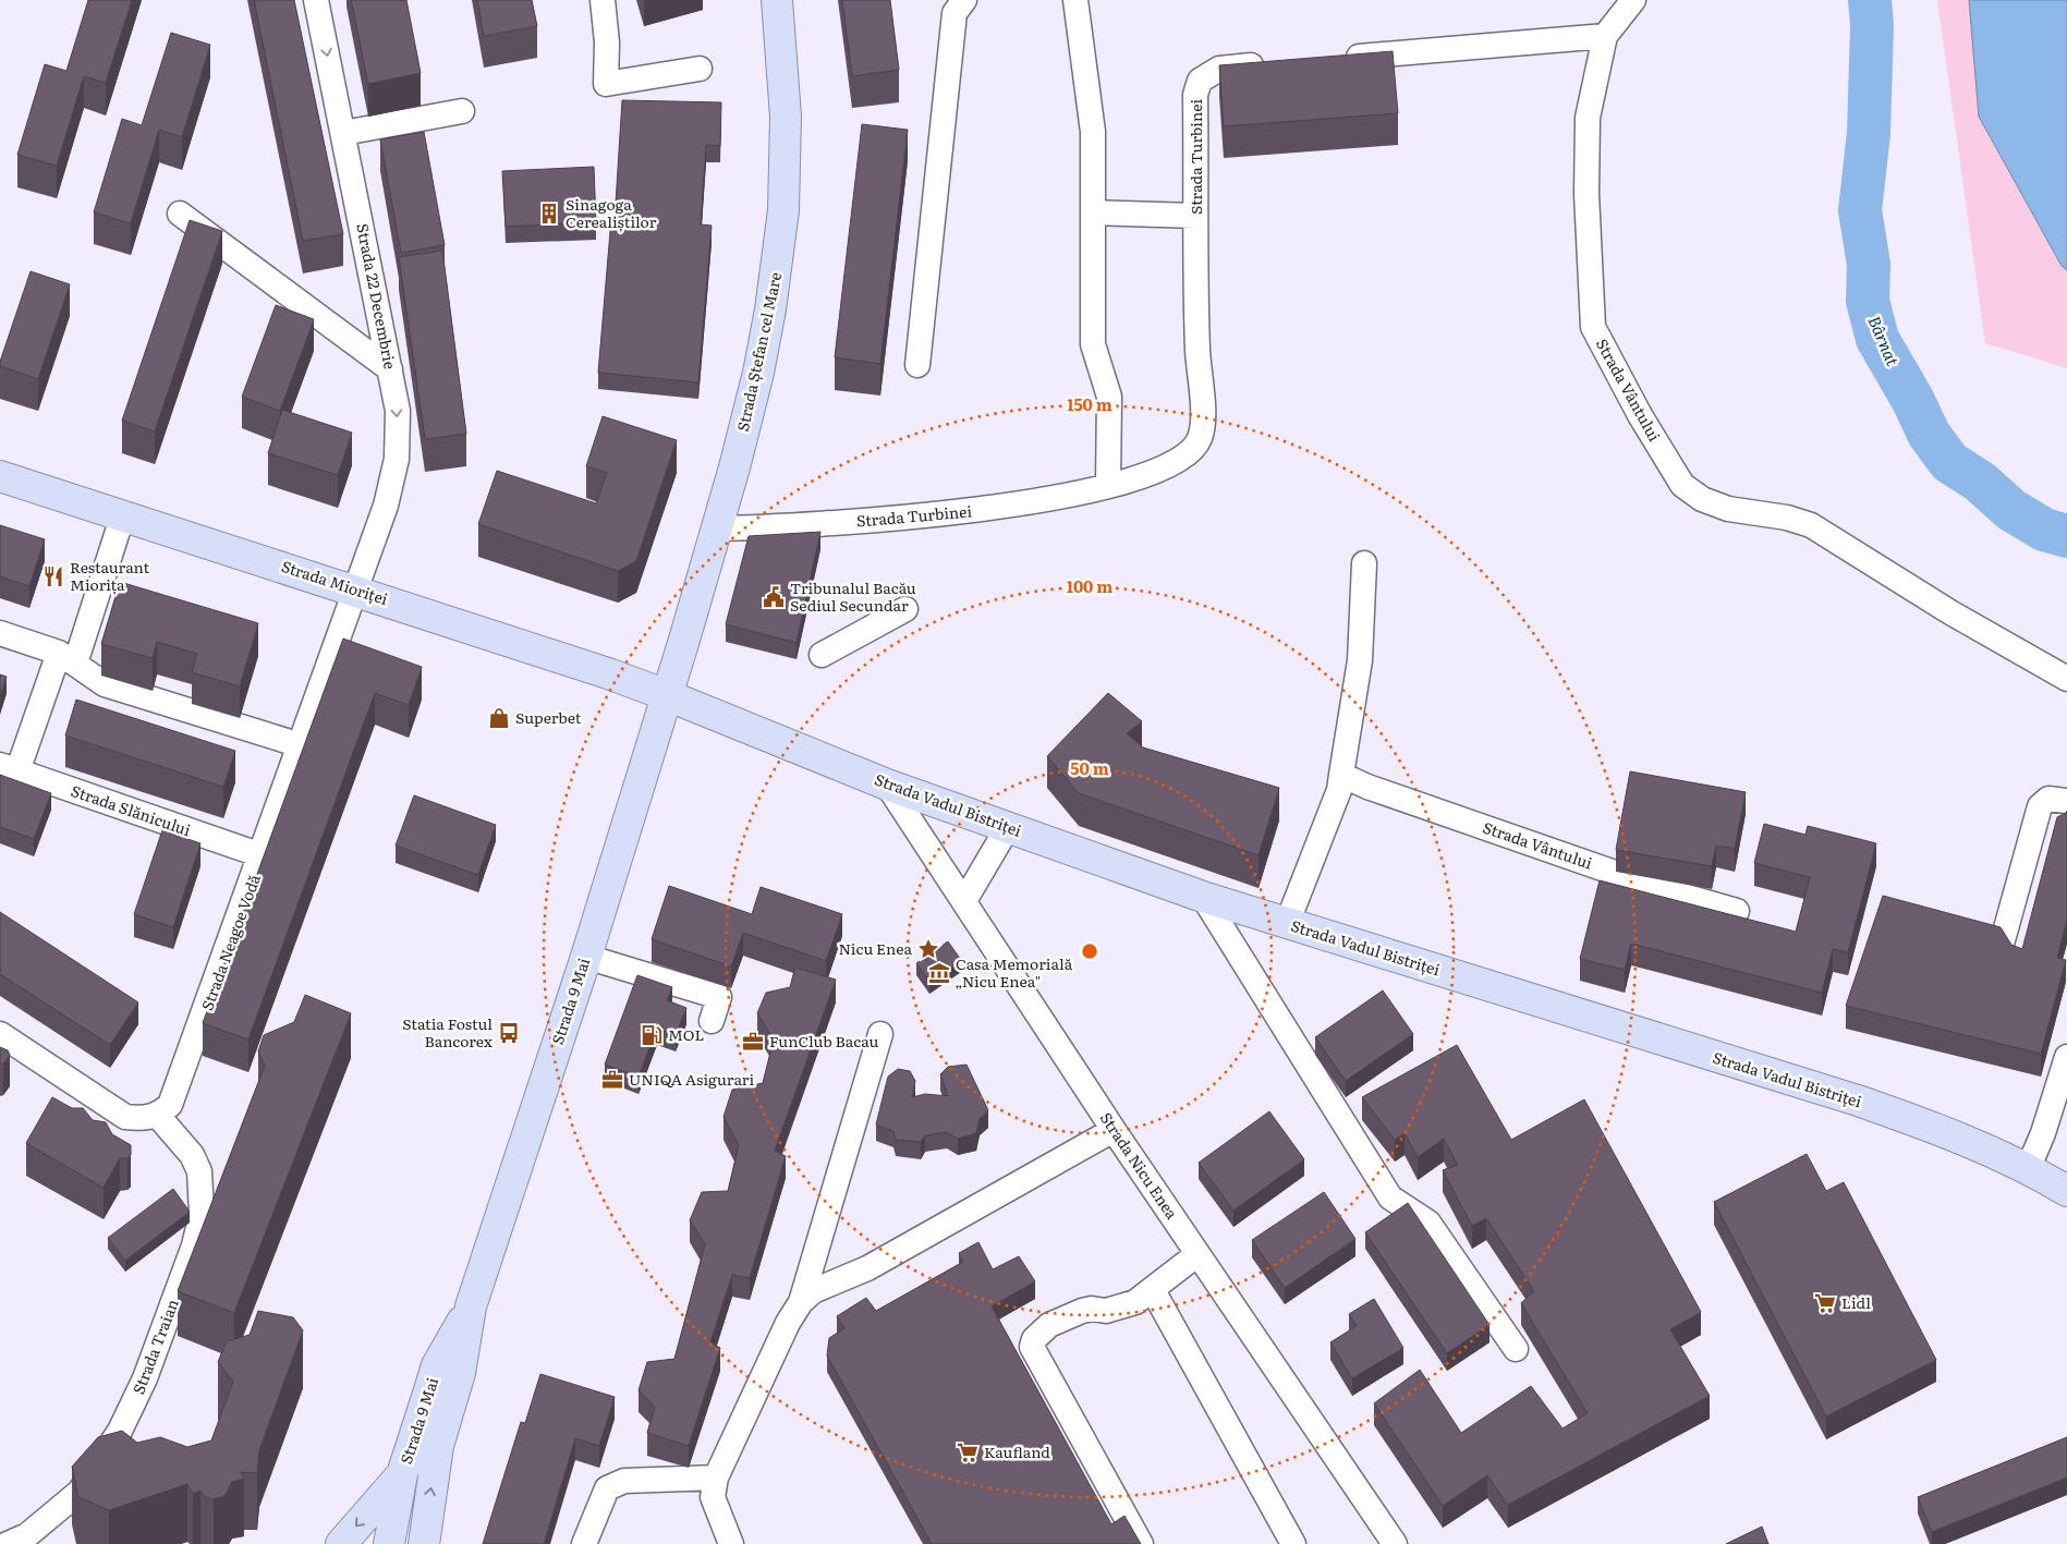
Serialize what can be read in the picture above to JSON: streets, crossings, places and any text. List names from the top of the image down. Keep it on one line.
{"streets":{"main road":["Strada Ștefan cel Mare","Strada Mioriței","Strada Vadul Bistriței","Strada 9 Mai"],"street":["Strada Turbinei","Strada 22 Decembrie","Strada Vântului","Strada Slănicului","Strada Neagoe Vodă","Strada Nicu Enea","Strada Traian"]},"crossings":[["Strada Turbinei","Strada Ștefan cel Mare"],["Strada 22 Decembrie","Strada Mioriței"],["Strada 22 Decembrie","Strada Neagoe Vodă"],["Strada Ștefan cel Mare","Strada Mioriței"],["Strada Ștefan cel Mare","Strada Vadul Bistriței"],["Strada Ștefan cel Mare","Strada 9 Mai"],["Strada Mioriței","Strada Vadul Bistriței"],["Strada Mioriței","Strada Neagoe Vodă"],["Strada Mioriței","Strada 9 Mai"],["Strada Vadul Bistriței","Strada 9 Mai"],["Strada Vadul Bistriței","Strada Nicu Enea"],["Strada Slănicului","Strada Neagoe Vodă"],["Strada Neagoe Vodă","Strada Traian"]],"one_way":["Strada 22 Decembrie"],"water":["Bârnat"],"places":{"building":["Sinagoga Cerealiștilor"],"restaurant":["Restaurant Miorița"],"public building":["Tribunalul Bacău Sediul Secundar"],"shop":["Superbet"],"place":["Nicu Enea"],"museum":["Casa Memorială „Nicu Enea\""],"bus stop":["Statia Fostul Bancorex"],"fuel station":["MOL"],"office":["FunClub Bacau","UNIQA Asigurari"],"supermarket":["Lidl","Kaufland"]},"rings":["150 m","100 m","50 m"]}
